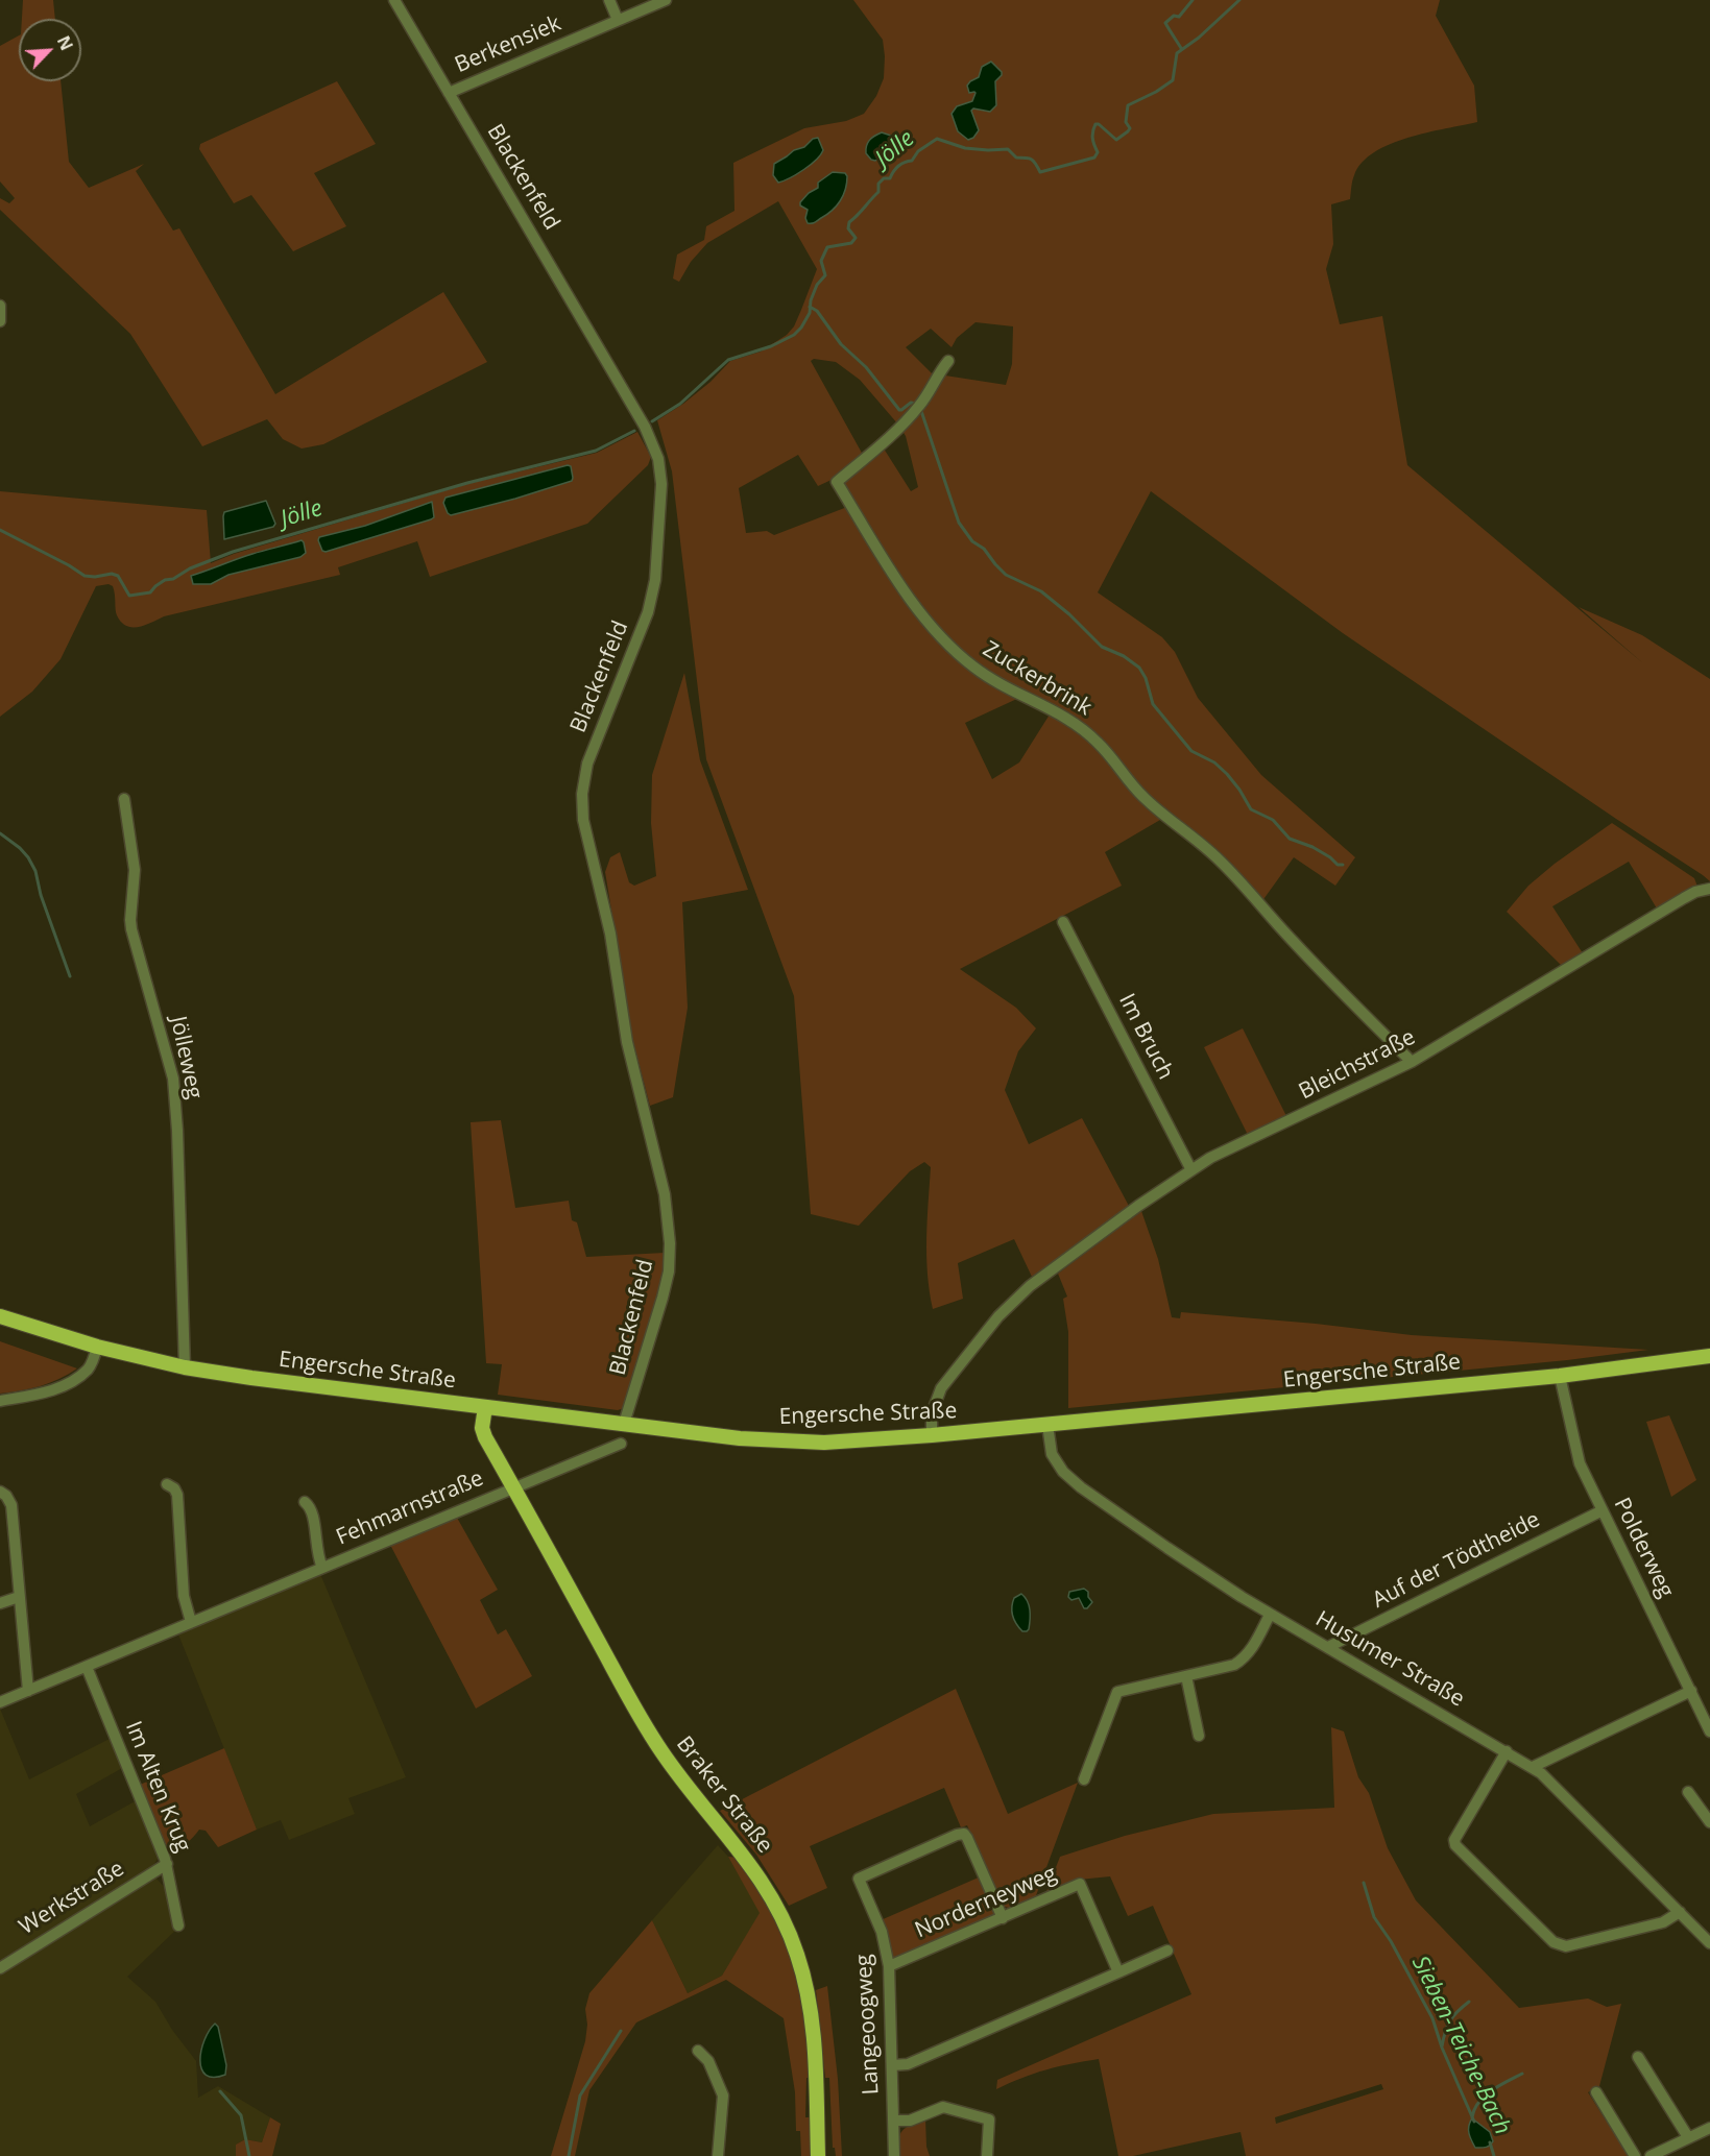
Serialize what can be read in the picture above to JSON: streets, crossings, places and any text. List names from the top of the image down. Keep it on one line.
{"streets":{"main road":["Engersche Straße","Braker Straße"],"street":["Berkensiek","Blackenfeld","Zuckerbrink","Im Bruch","Jölleweg","Bleichstraße","Fehmarnstraße","Polderweg","Auf der Tödtheide","Husumer Straße","Im Alten Krug","Werkstraße","Norderneyweg","Langeoogweg"]},"crossings":[["Berkensiek","Blackenfeld"],["Blackenfeld","Engersche Straße"],["Zuckerbrink","Bleichstraße"],["Im Bruch","Bleichstraße"],["Jölleweg","Engersche Straße"],["Bleichstraße","Engersche Straße"],["Engersche Straße","Polderweg"],["Engersche Straße","Husumer Straße"],["Engersche Straße","Braker Straße"],["Fehmarnstraße","Im Alten Krug"],["Fehmarnstraße","Braker Straße"],["Polderweg","Auf der Tödtheide"],["Auf der Tödtheide","Husumer Straße"],["Im Alten Krug","Werkstraße"],["Norderneyweg","Langeoogweg"]],"water":["Jölle","Sieben-Teiche-Bach"],"north":"top right"}
